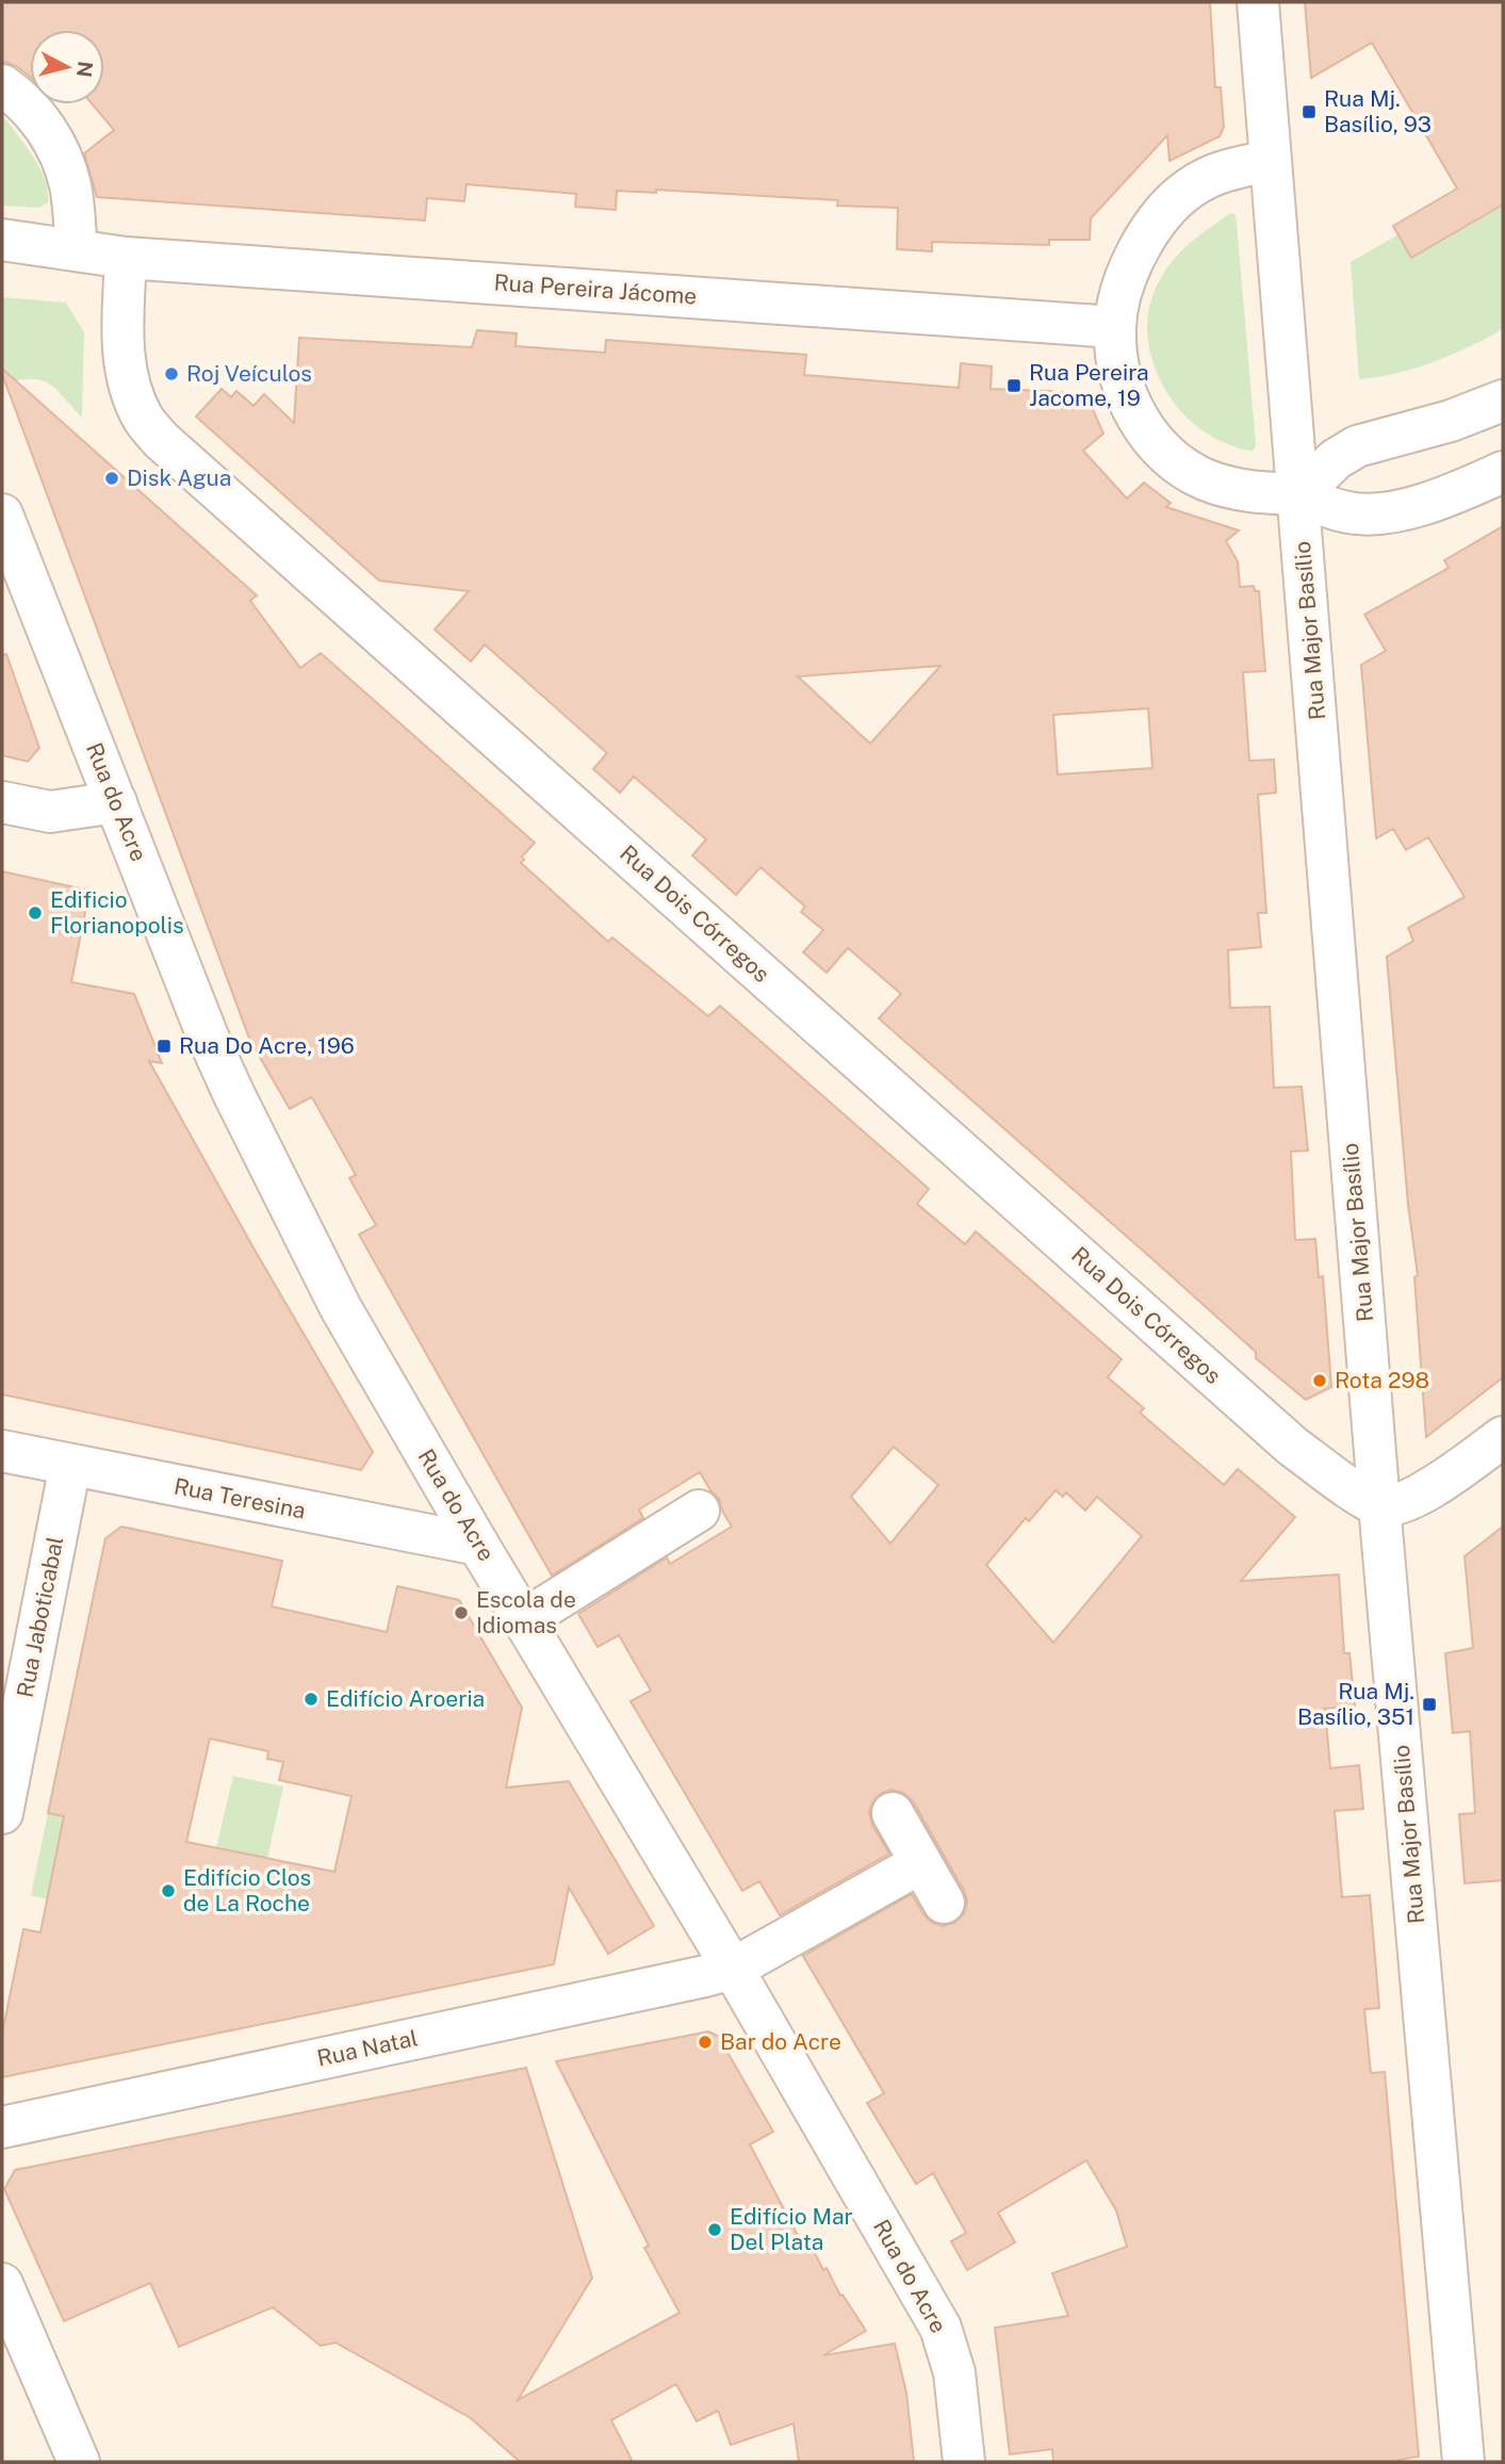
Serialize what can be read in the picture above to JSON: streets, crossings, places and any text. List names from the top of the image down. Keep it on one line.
{"streets":{"street":["Rua Pereira Jácome","Rua Major Basílio","Rua do Acre","Rua Dois Córregos","Rua Teresina","Rua Jaboticabal","Rua Natal"]},"crossings":[["Rua Pereira Jácome","Rua Dois Córregos"],["Rua Major Basílio","Rua Dois Córregos"],["Rua do Acre","Rua Teresina"],["Rua do Acre","Rua Natal"],["Rua Teresina","Rua Jaboticabal"]],"places":{"transit":["Rua Mj. Basílio, 93","Rua Pereira Jacome, 19","Rua Do Acre, 196","Rua Mj. Basílio, 351"],"other":["Roj Veículos","Disk Agua","Edificio Florianopolis","Rota 298","Escola de Idiomas","Edifício Aroeria","Edifício Clos de La Roche","Bar do Acre","Edifício Mar Del Plata"]},"north":"right"}
